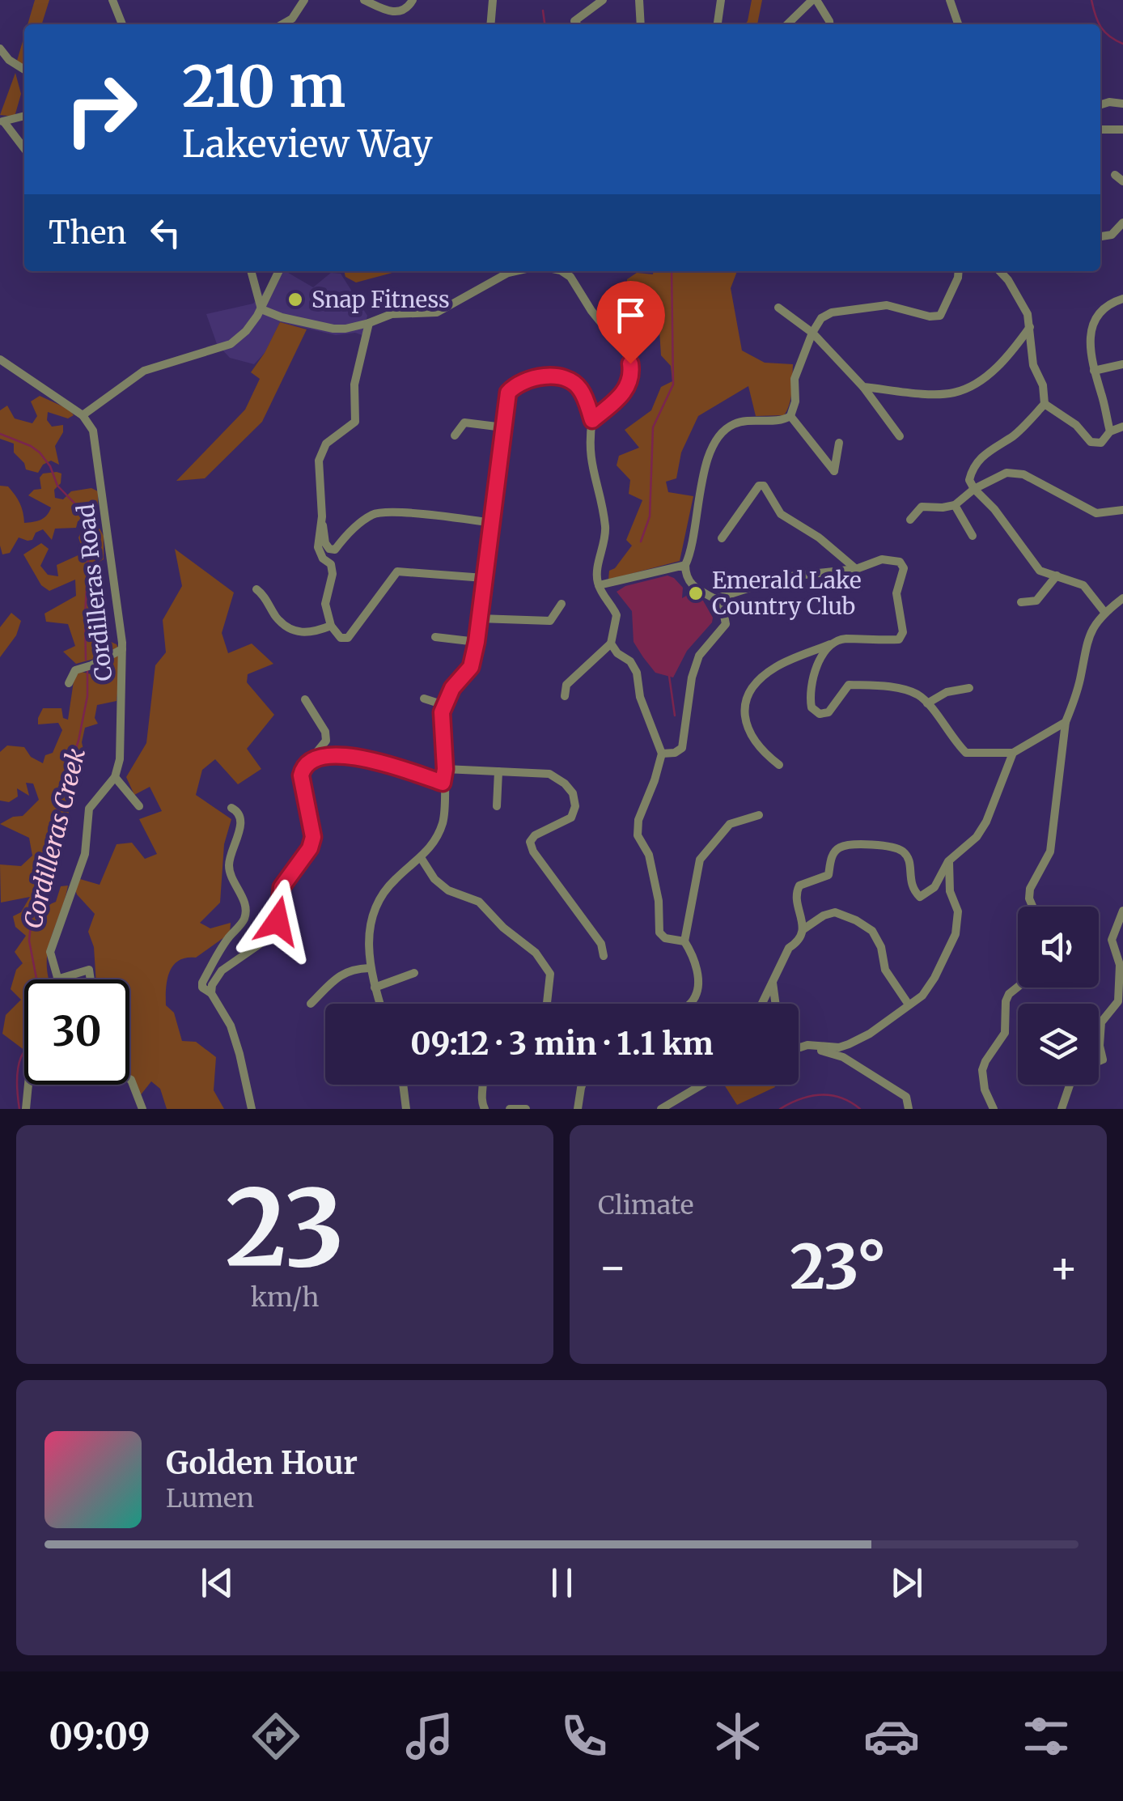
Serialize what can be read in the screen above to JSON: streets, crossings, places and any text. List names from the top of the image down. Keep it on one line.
{"streets":{"street":["Cordilleras Road"]},"water":["Cordilleras Creek"],"places":["Snap Fitness","Emerald Lake Country Club"],"page":{"turn":["210 m","Lakeview Way"],"then":"Then","limit":"30","trip":"09:12 · 3 min · 1.1 km","tile":[["23","km/h"],"Climate"],"heat":["−","23°","+"],"song":["Golden Hour","Lumen"],"tabs":"09:09"}}
